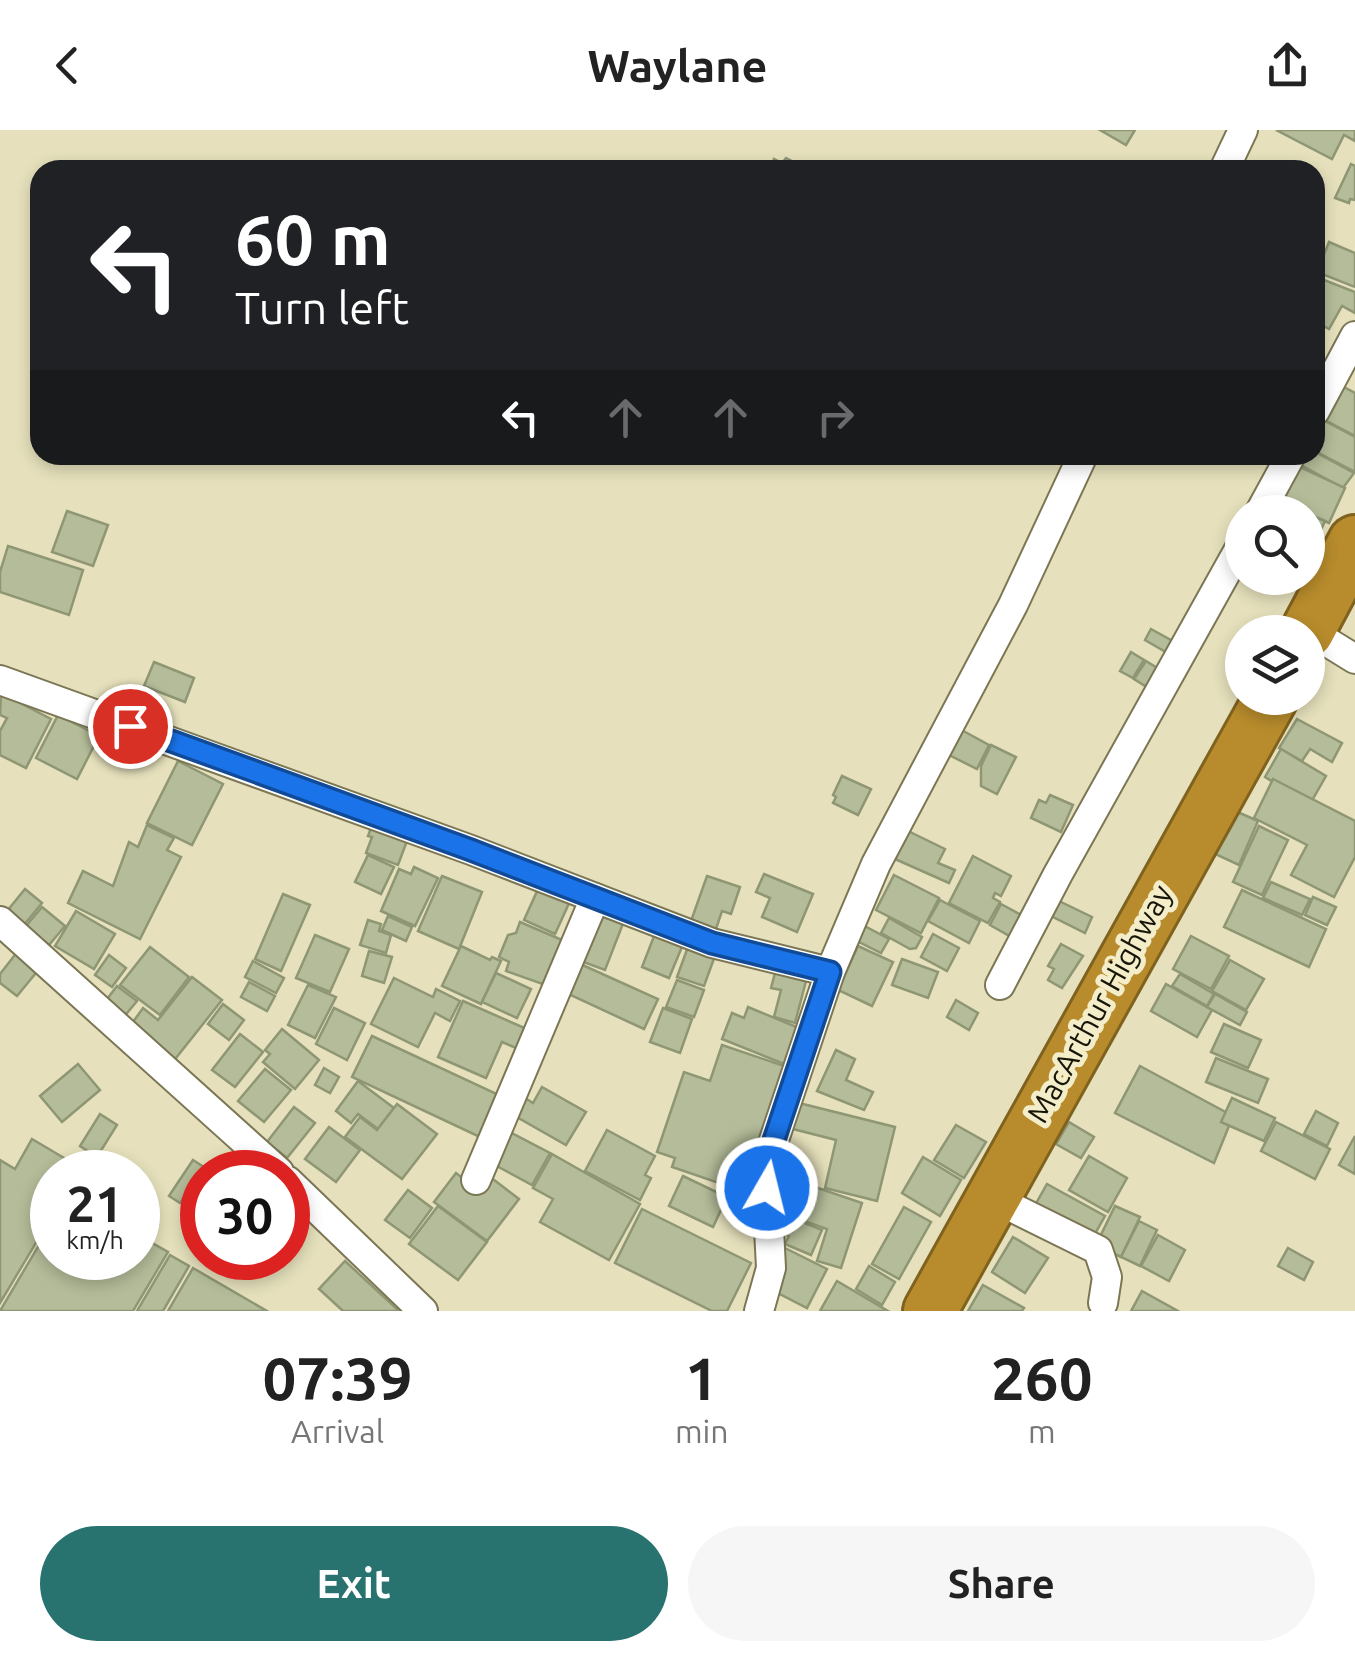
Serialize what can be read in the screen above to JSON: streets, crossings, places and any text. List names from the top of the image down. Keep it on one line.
{"streets":{"highway":["MacArthur Highway"]},"page":{"header":"Waylane","turn":["60 m","Turn left"],"speed":"21 km/h","limit":"30","eta":["07:39","Arrival","1","min","260","m"],"buttons":["Exit","Share"]}}
